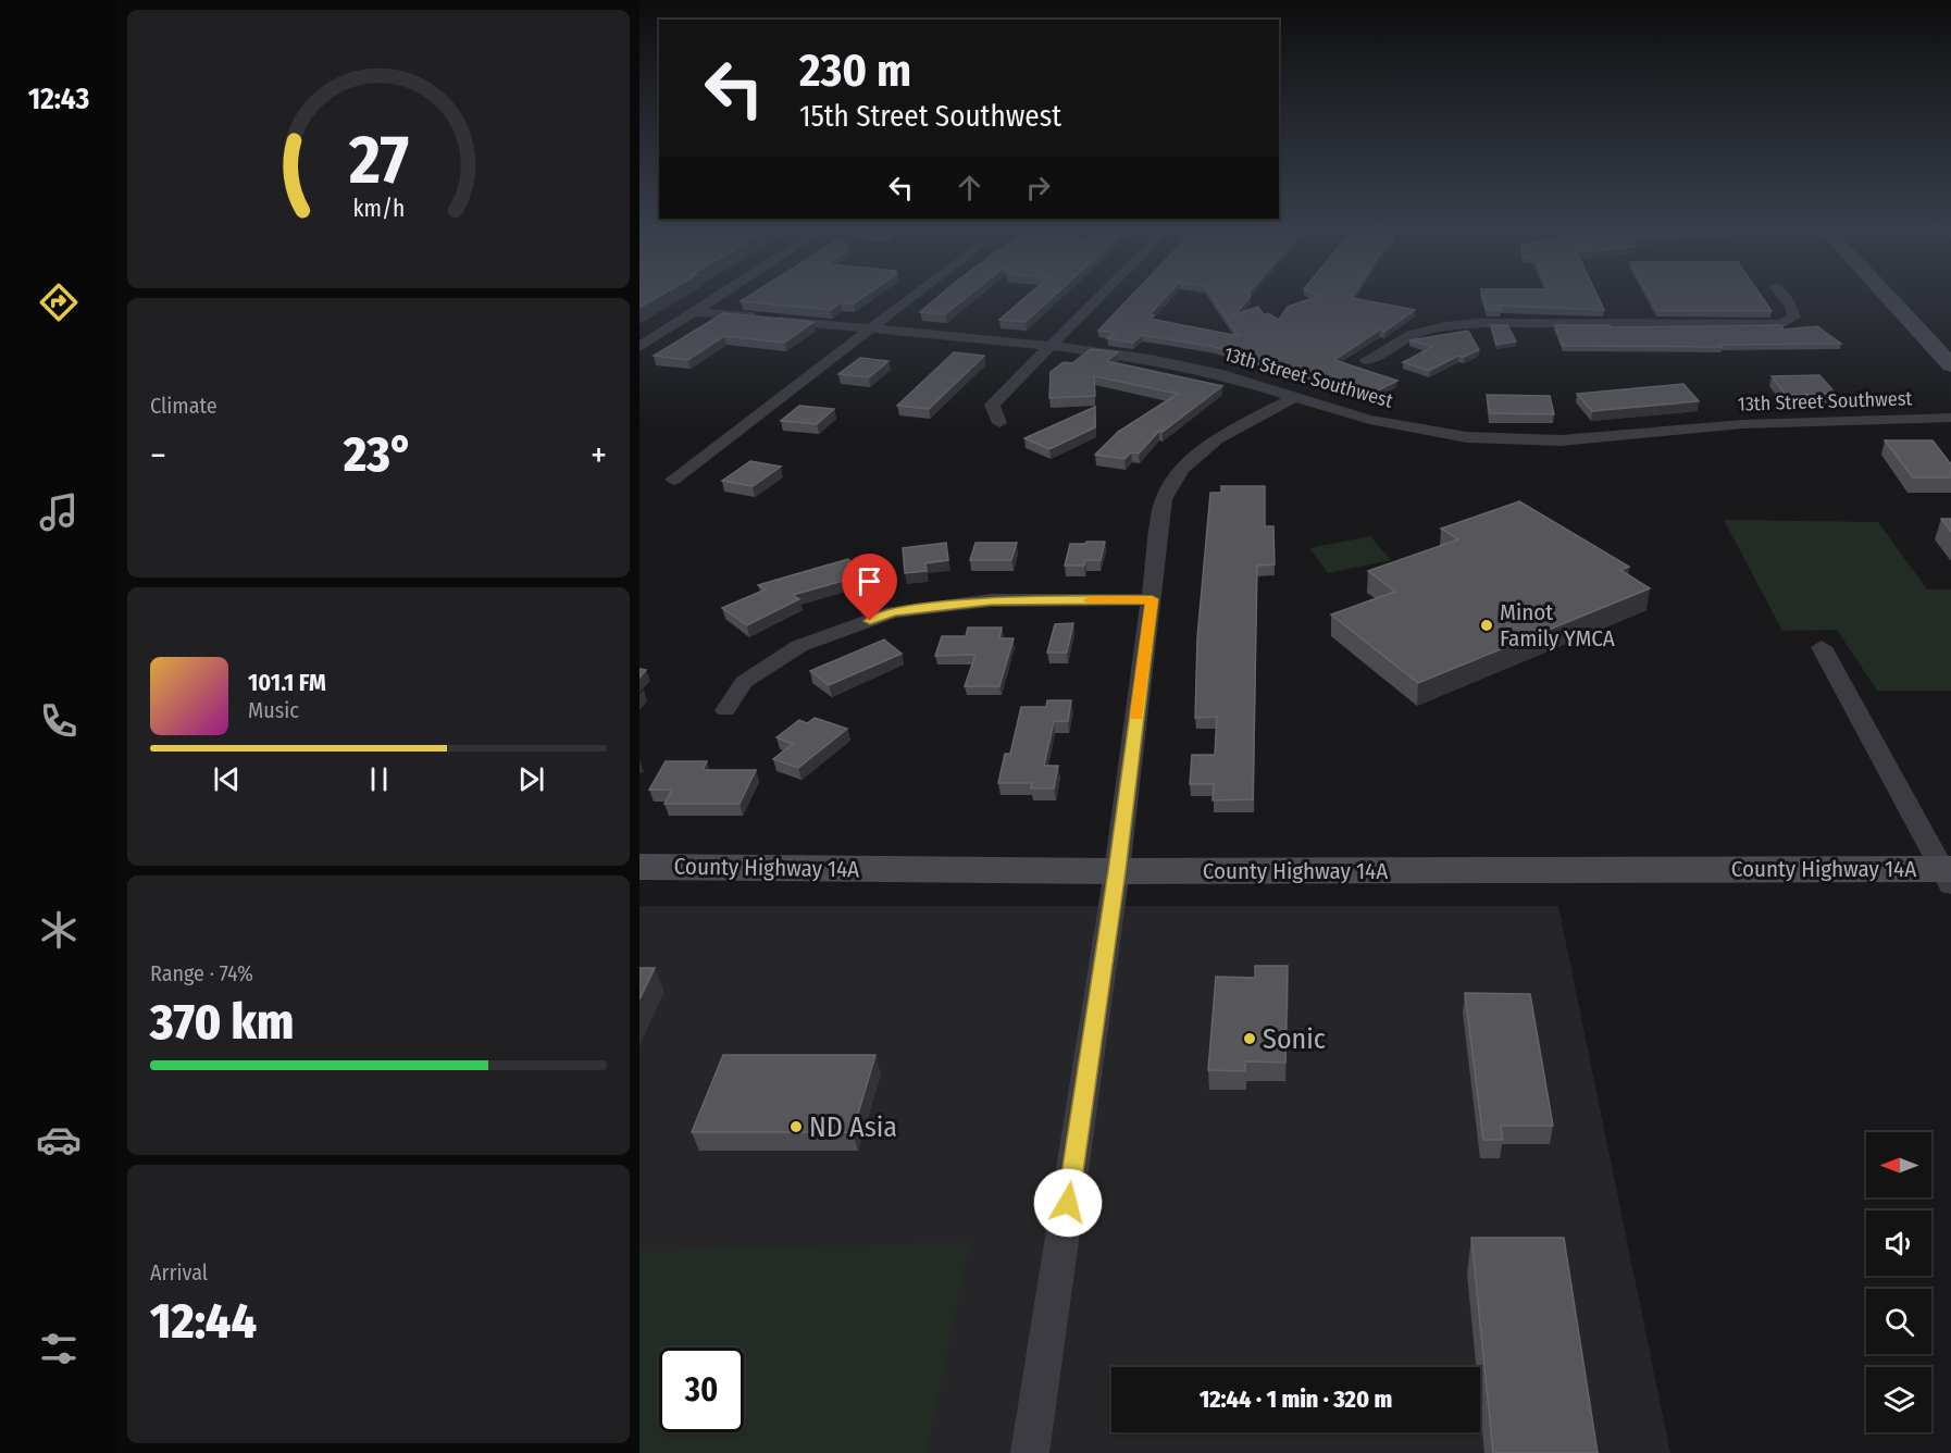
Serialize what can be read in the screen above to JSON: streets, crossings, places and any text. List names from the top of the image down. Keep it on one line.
{"streets":{"main road":["County Highway 14A"],"street":["13th Street Southwest"]},"places":["Minot Family YMCA","Sonic","ND Asia"],"north":"left","page":{"tabs":"12:43","turn":["230 m","15th Street Southwest"],"tile":["Climate",["Range · 74%","370 km"],["Arrival","12:44"]],"heat":["−","23°","+"],"song":["101.1 FM","Music"],"limit":"30","trip":"12:44 · 1 min · 320 m","gauge":["27","km/h"]}}
